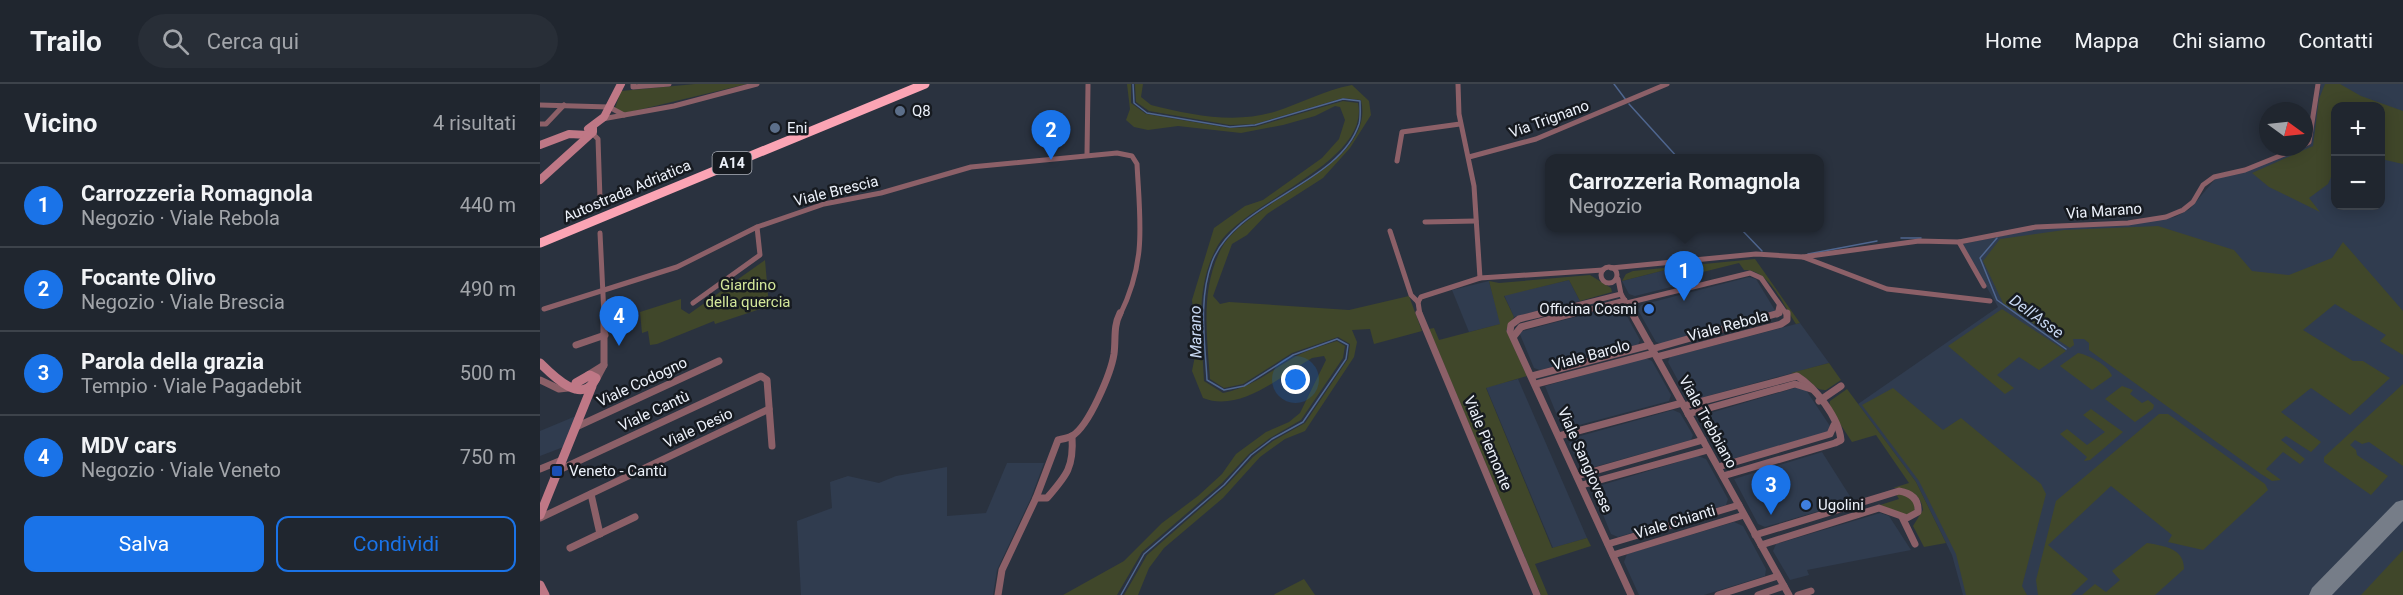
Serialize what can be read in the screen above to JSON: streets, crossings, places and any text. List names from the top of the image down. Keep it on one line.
{"streets":{"highway":["A14","Autostrada Adriatica"],"street":["Via Trignano","Viale Brescia","Via Marano","Viale Rebola","Viale Barolo","Viale Codogno","Viale Cantù","Viale Trebbiano","Viale Desio","Viale Piemonte","Viale Sangiovese","Viale Chianti"]},"crossings":[["Viale Rebola","Viale Barolo"],["Viale Rebola","Viale Trebbiano"],["Viale Rebola","Viale Sangiovese"],["Viale Barolo","Viale Trebbiano"],["Viale Barolo","Viale Sangiovese"],["Viale Cantù","Viale Desio"],["Viale Trebbiano","Viale Sangiovese"],["Viale Trebbiano","Viale Chianti"],["Viale Sangiovese","Viale Chianti"]],"water":["Dell'Asse","Marano"],"parks":["Giardino della quercia"],"places":{"other":["Q8","Eni","Officina Cosmi","Ugolini"],"transit":["Veneto - Cantù"]},"north":"right","page":{"header":"Trailo","search":"Cerca qui","nav":["Home","Mappa","Chi siamo","Contatti"],"heading":["Vicino","4 risultati"],"map_buttons":["+","−"],"pins":["2","1","4","3"],"popup":["Carrozzeria Romagnola","Negozio"],"list":[{"mark":"1","name":"Carrozzeria Romagnola","note":"Negozio · Viale Rebola","value":"440 m"},{"mark":"2","name":"Focante Olivo","note":"Negozio · Viale Brescia","value":"490 m"},{"mark":"3","name":"Parola della grazia","note":"Tempio · Viale Pagadebit","value":"500 m"},{"mark":"4","name":"MDV cars","note":"Negozio · Viale Veneto","value":"750 m"}],"buttons":["Salva","Condividi"]}}
